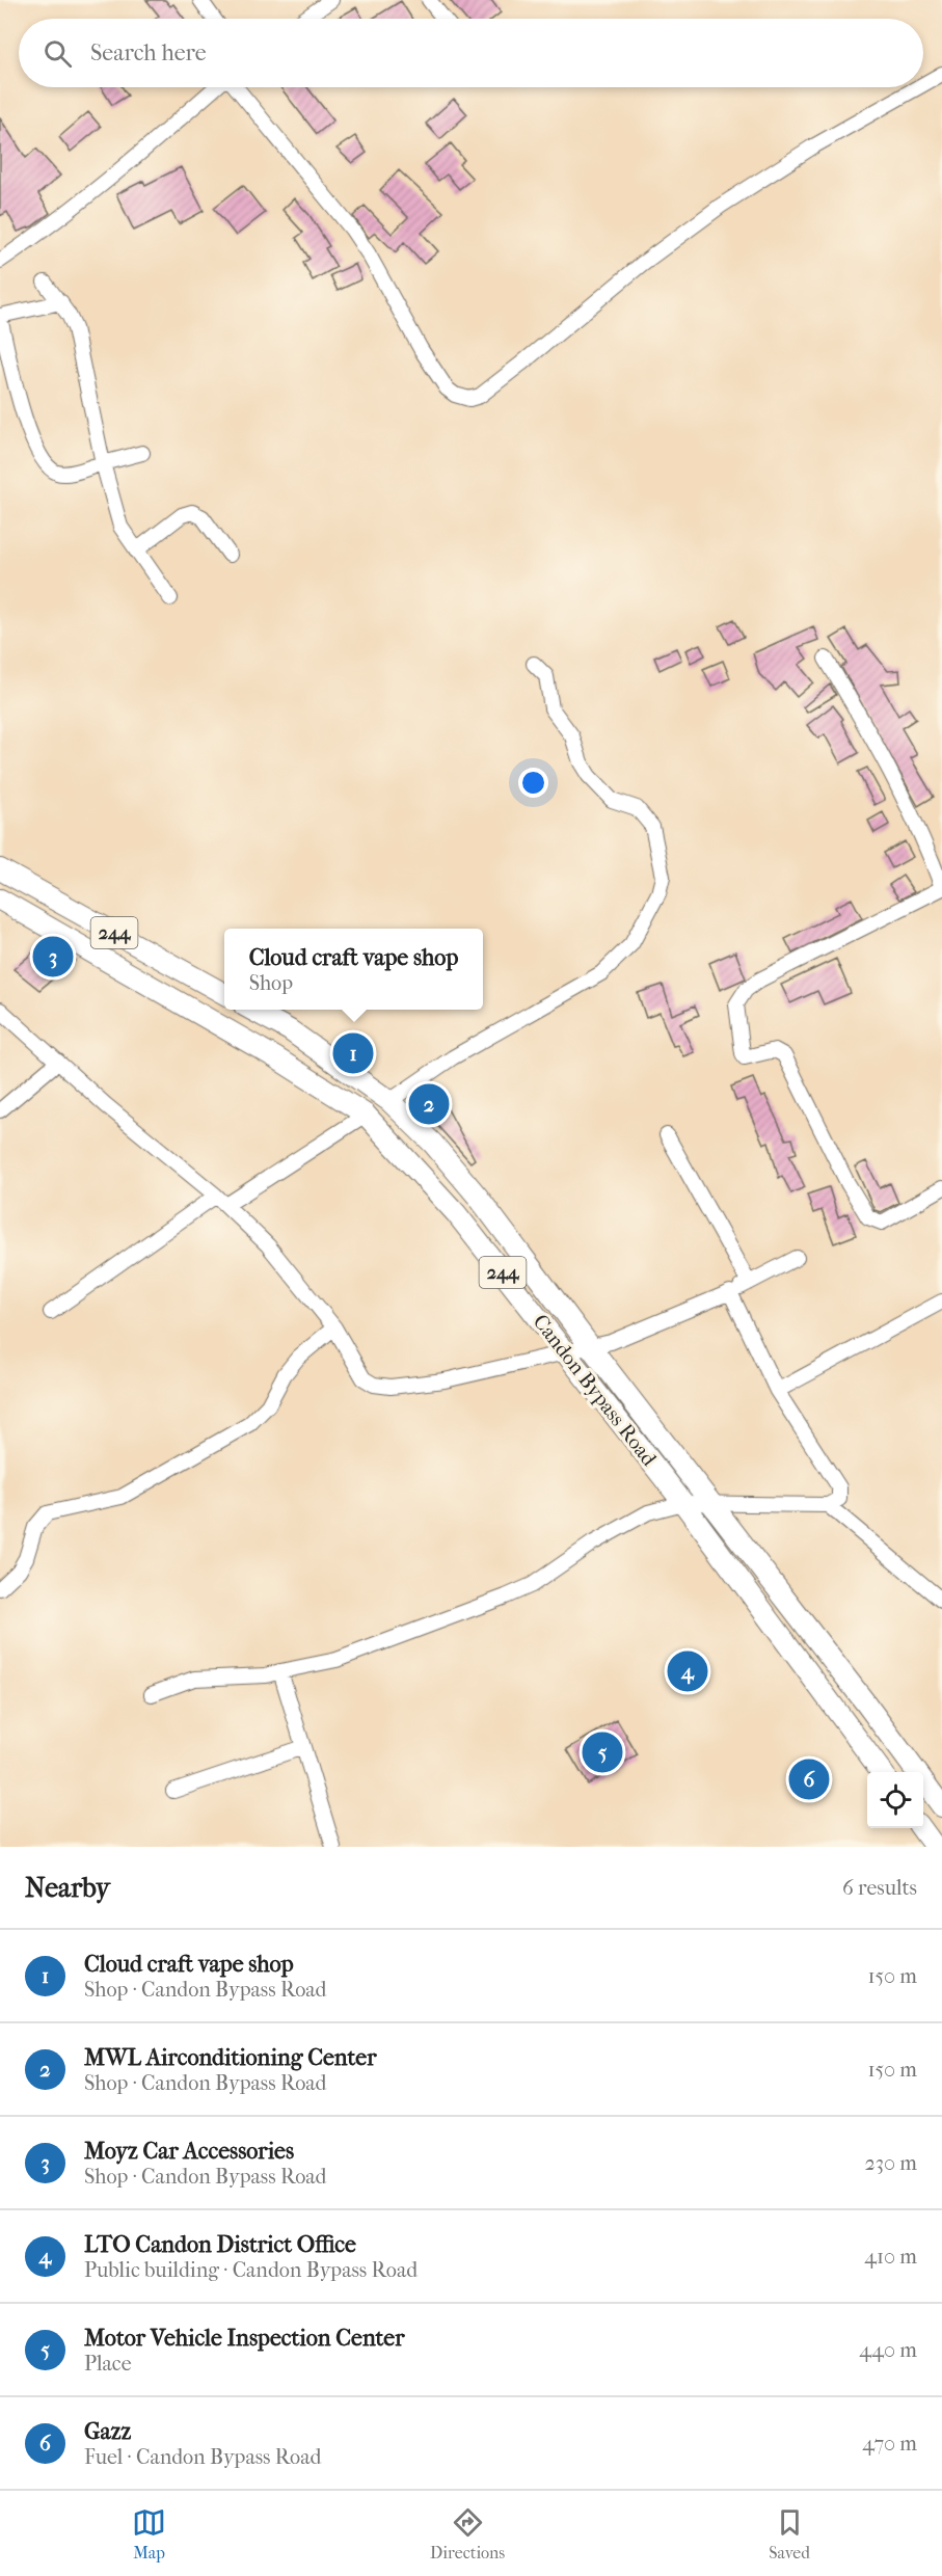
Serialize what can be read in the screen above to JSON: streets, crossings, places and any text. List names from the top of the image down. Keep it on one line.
{"streets":{"highway":["244","Candon Bypass Road"]},"page":{"search":"Search here","popup":["Cloud craft vape shop","Shop"],"pins":["3","1","2","4","5","6"],"heading":["Nearby","6 results"],"list":[{"mark":"1","name":"Cloud craft vape shop","note":"Shop · Candon Bypass Road","value":"150 m"},{"mark":"2","name":"MWL Airconditioning Center","note":"Shop · Candon Bypass Road","value":"150 m"},{"mark":"3","name":"Moyz Car Accessories","note":"Shop · Candon Bypass Road","value":"230 m"},{"mark":"4","name":"LTO Candon District Office","note":"Public building · Candon Bypass Road","value":"410 m"},{"mark":"5","name":"Motor Vehicle Inspection Center","note":"Place","value":"440 m"},{"mark":"6","name":"Gazz","note":"Fuel · Candon Bypass Road","value":"470 m"}],"nav":["Map","Directions","Saved"]}}
